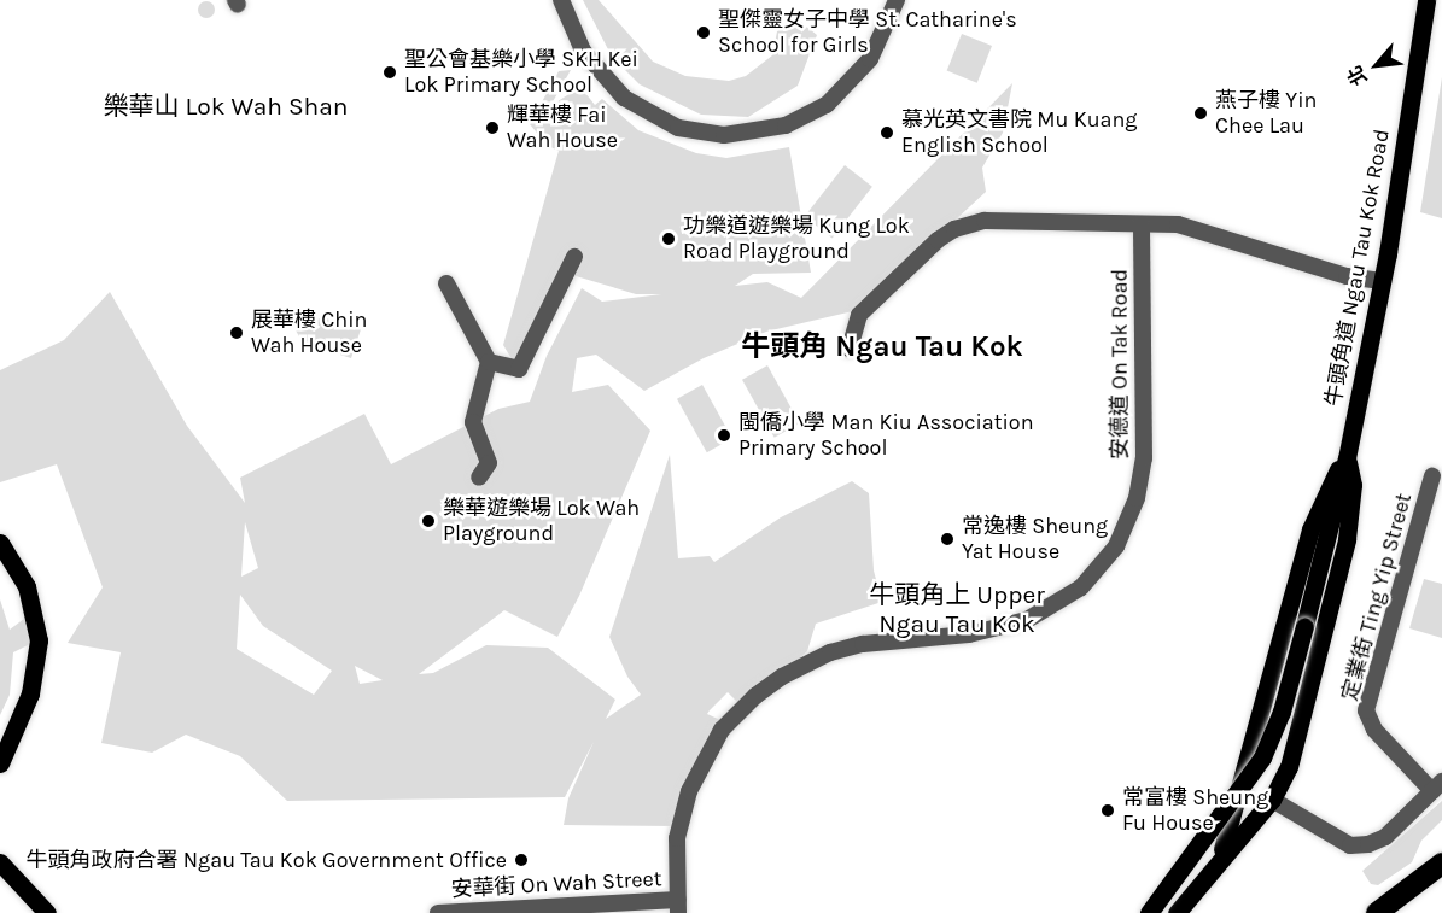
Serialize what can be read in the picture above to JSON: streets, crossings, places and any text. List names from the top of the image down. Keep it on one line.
{"streets":{"main road":["牛頭角道 Ngau Tau Kok Road"],"street":["安德道 On Tak Road","定業街 Ting Yip Street","安華街 On Wah Street"]},"crossings":[["安德道 On Tak Road","安華街 On Wah Street"]],"districts":["樂華山 Lok Wah Shan","牛頭角 Ngau Tau Kok","牛頭角上 Upper Ngau Tau Kok"],"places":["聖傑靈女子中學 St. Catharine's School for Girls","聖公會基樂小學 SKH Kei Lok Primary School","燕子樓 Yin Chee Lau","輝華樓 Fai Wah House","慕光英文書院 Mu Kuang English School","功樂道遊樂場 Kung Lok Road Playground","展華樓 Chin Wah House","閩僑小學 Man Kiu Association Primary School","樂華遊樂場 Lok Wah Playground","常逸樓 Sheung Yat House","常富樓 Sheung Fu House","牛頭角政府合署 Ngau Tau Kok Government Office"],"north":"bottom left"}
